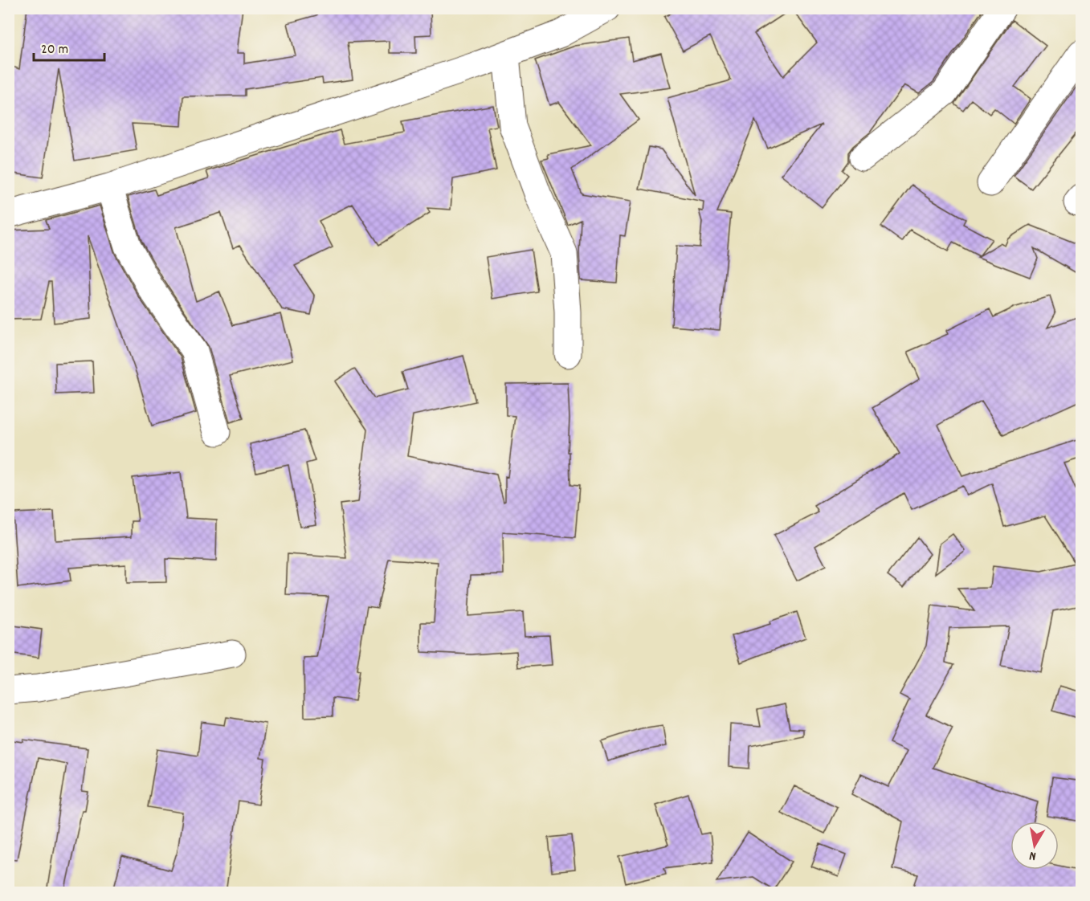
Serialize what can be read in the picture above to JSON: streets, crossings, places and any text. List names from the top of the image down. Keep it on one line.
{"scale_bar":"20 m","north":"bottom"}
